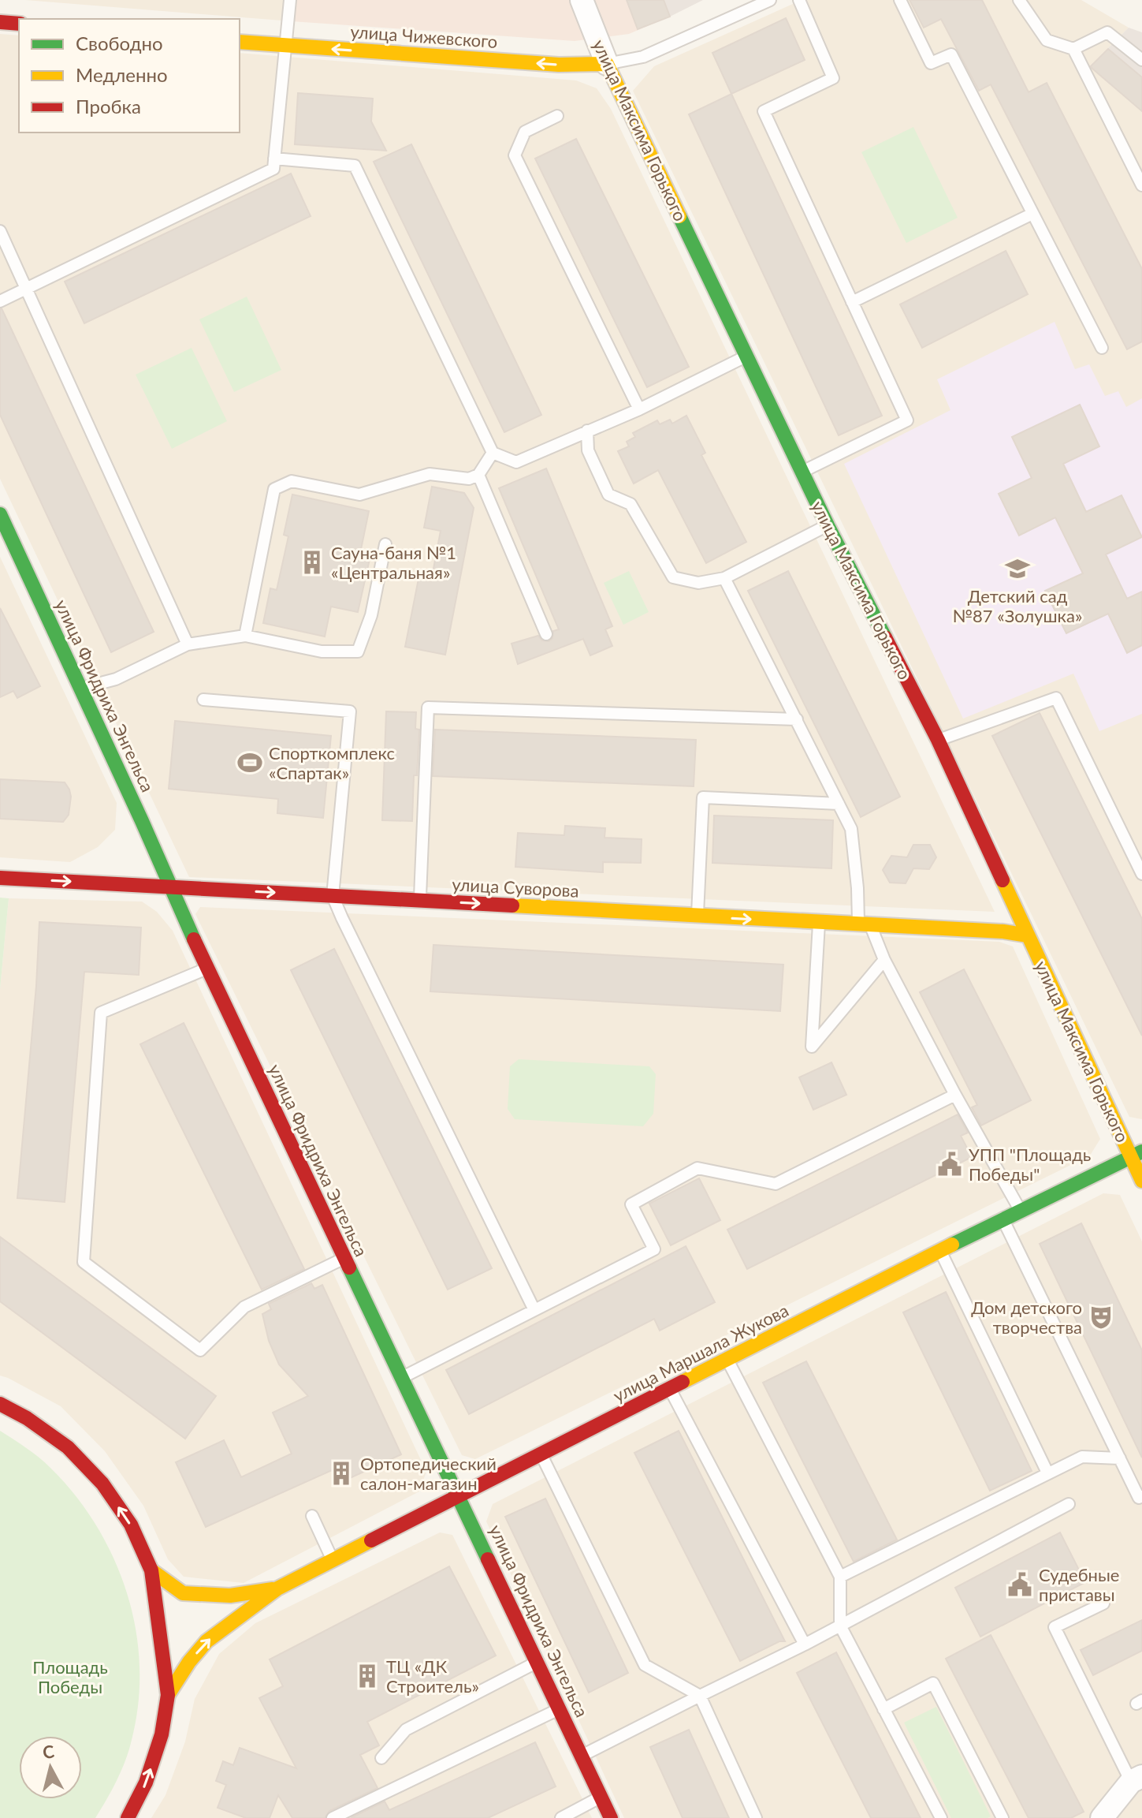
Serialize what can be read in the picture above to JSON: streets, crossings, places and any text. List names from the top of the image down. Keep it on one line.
{"streets":{"street":["улица Чижевского","улица Максима Горького","улица Фридриха Энгельса","улица Суворова","улица Маршала Жукова"]},"crossings":[["улица Чижевского","улица Максима Горького"],["улица Максима Горького","улица Суворова"],["улица Максима Горького","улица Маршала Жукова"],["улица Фридриха Энгельса","улица Суворова"],["улица Фридриха Энгельса","улица Маршала Жукова"]],"one_way":["улица Чижевского","улица Суворова"],"parks":["Площадь Победы"],"places":{"building":["Сауна-баня №1 «Центральная»","Ортопедический салон-магазин","ТЦ «ДК Строитель»"],"school or university":["Детский сад №87 «Золушка»"],"sports":["Спорткомплекс «Спартак»"],"public building":["УПП \"Площадь Победы\"","Судебные приставы"],"theatre":["Дом детского творчества"]},"legend":["Свободно","Медленно","Пробка"],"north":"top"}
